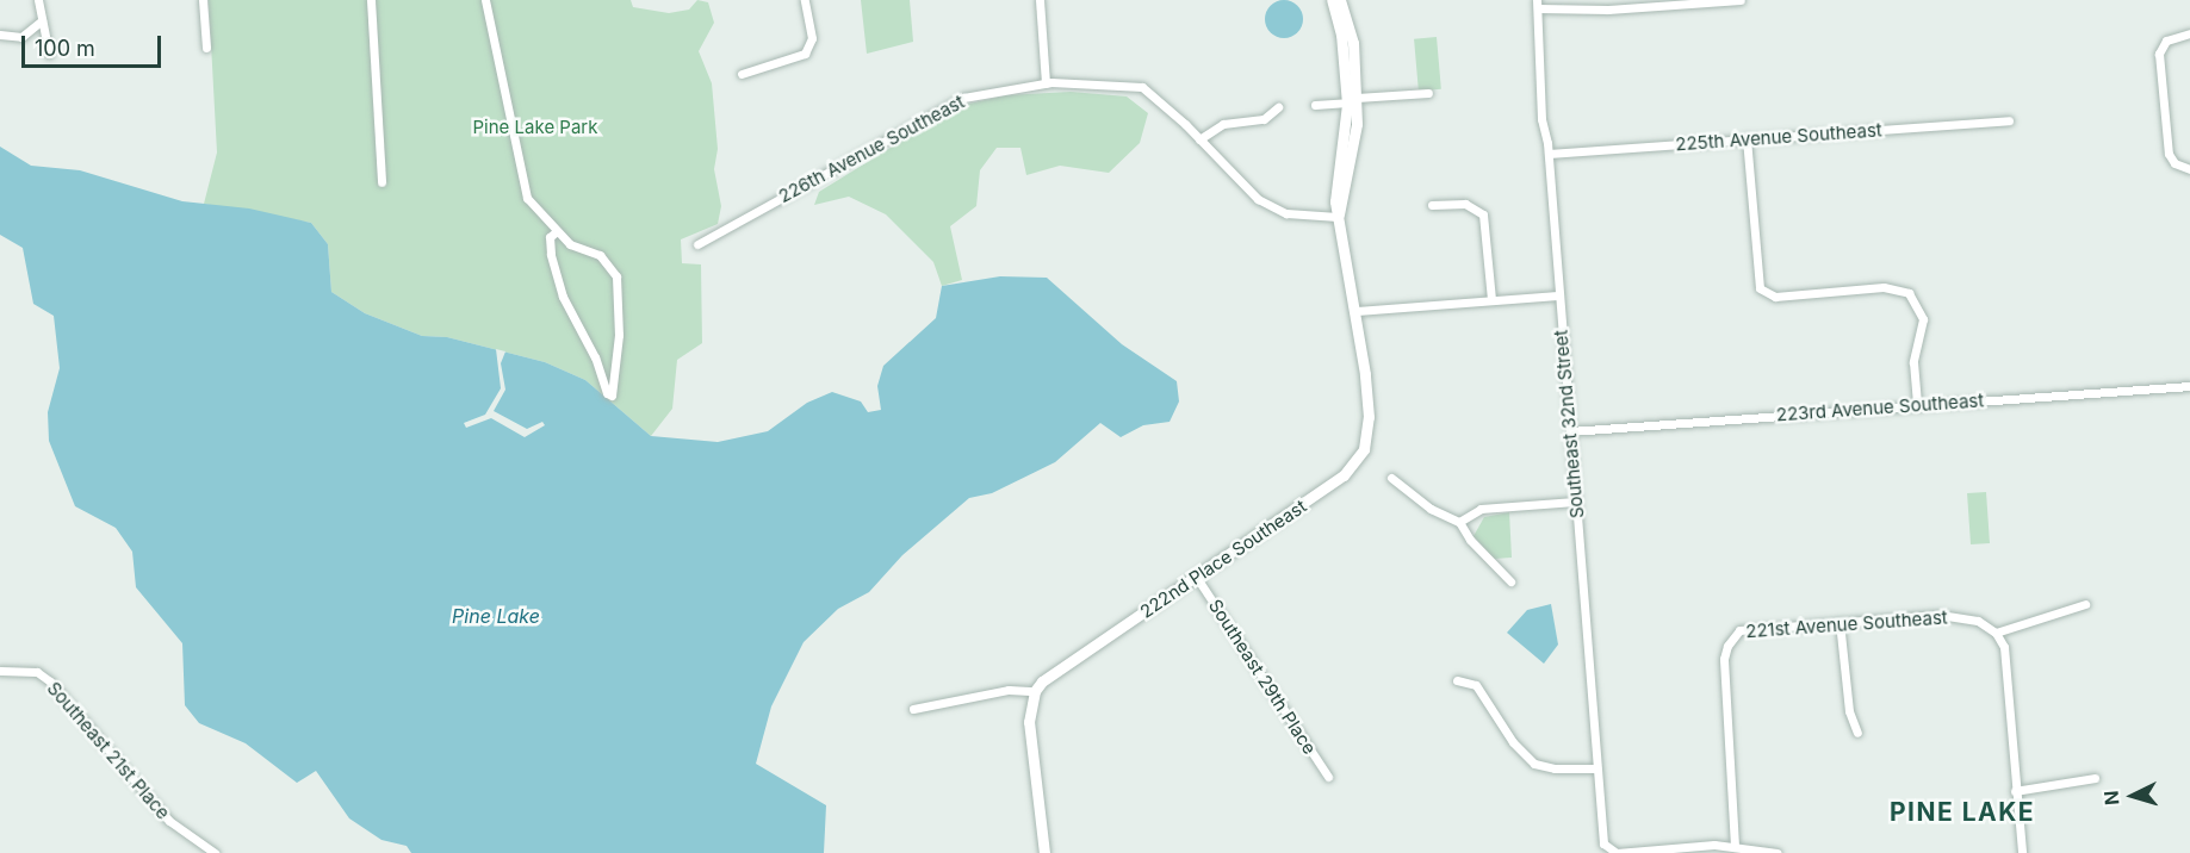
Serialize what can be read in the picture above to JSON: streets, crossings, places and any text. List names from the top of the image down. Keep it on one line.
{"streets":{"street":["225th Avenue Southeast","226th Avenue Southeast","223rd Avenue Southeast","Southeast 32nd Street","222nd Place Southeast","221st Avenue Southeast","Southeast 29th Place","Southeast 21st Place"]},"crossings":[["225th Avenue Southeast","Southeast 32nd Street"],["223rd Avenue Southeast","Southeast 32nd Street"],["222nd Place Southeast","Southeast 29th Place"]],"districts":["PINE LAKE"],"water":["Pine Lake"],"parks":["Pine Lake Park"],"scale_bar":"100 m","north":"left"}
